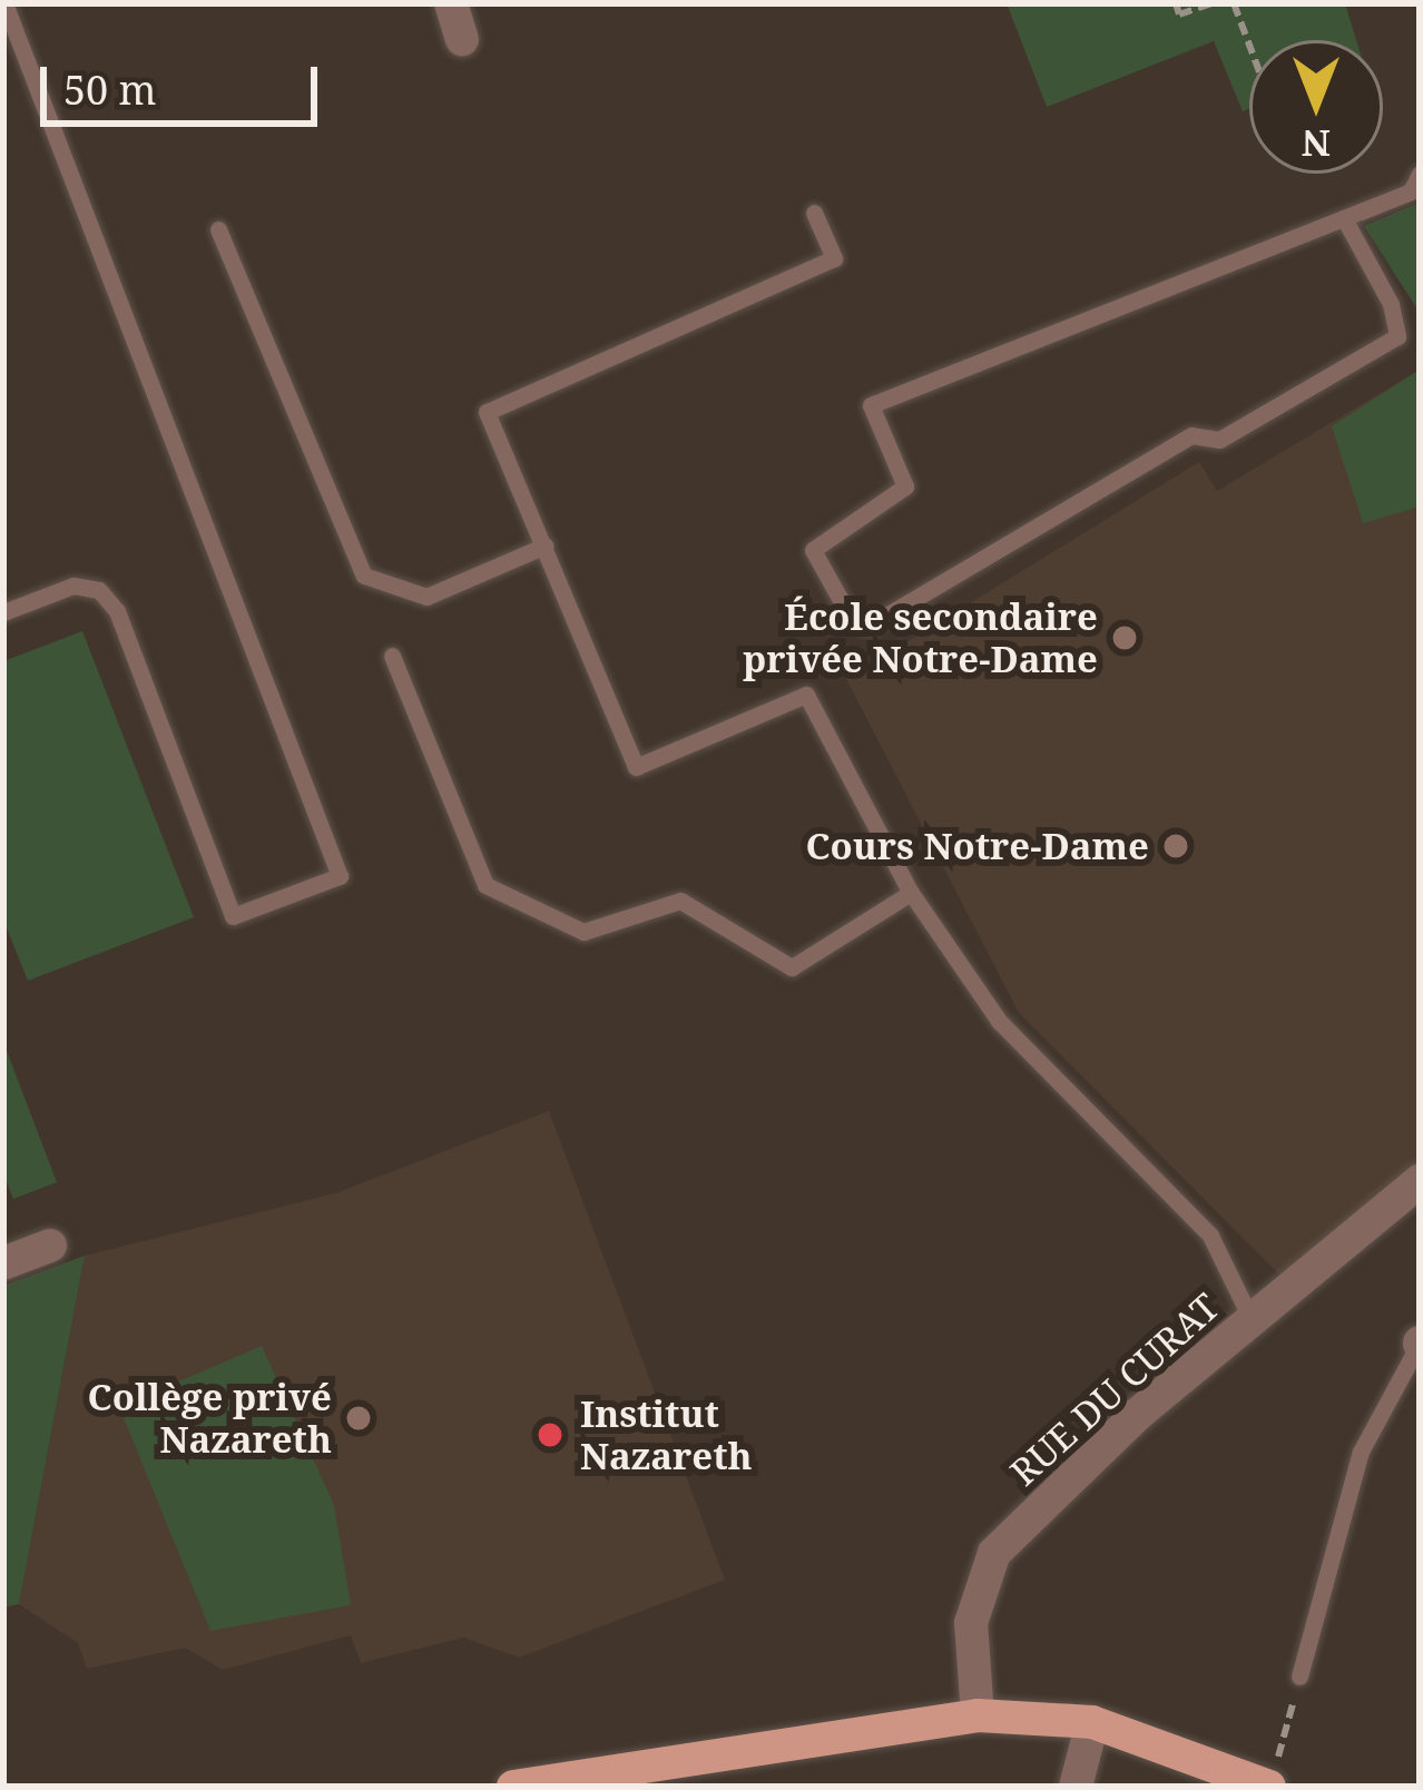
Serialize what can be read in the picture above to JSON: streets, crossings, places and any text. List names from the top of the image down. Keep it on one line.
{"streets":{"street":["RUE DU CURAT"]},"places":["École secondaire privée Notre-Dame","Cours Notre-Dame","Collège privé Nazareth","Institut Nazareth"],"scale_bar":"50 m","north":"bottom"}
